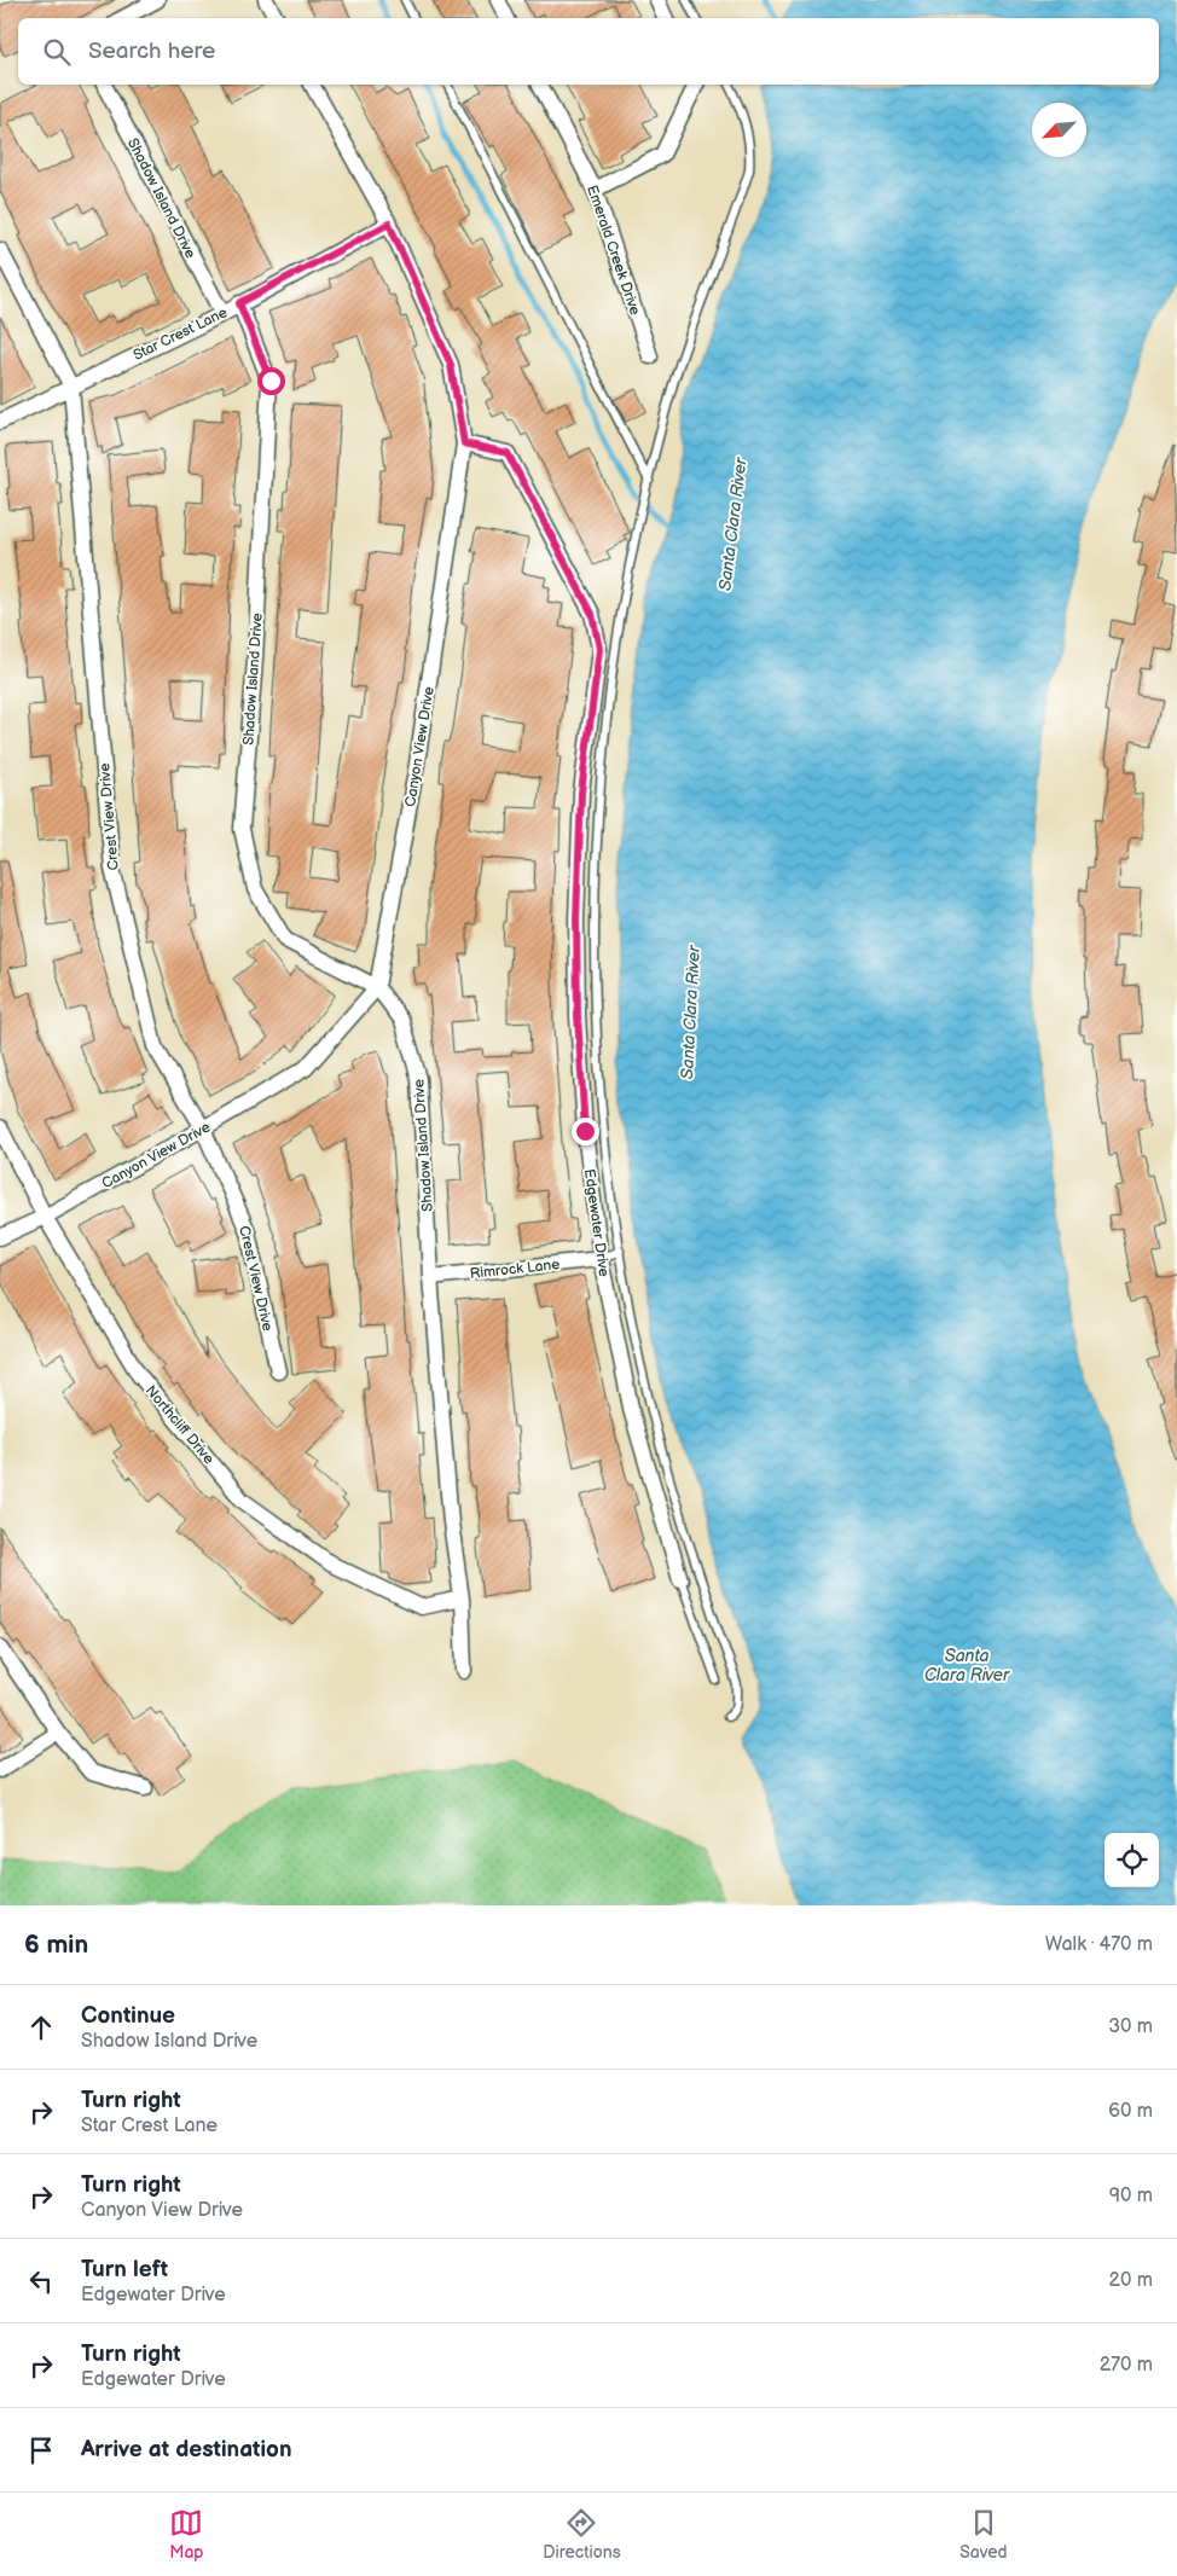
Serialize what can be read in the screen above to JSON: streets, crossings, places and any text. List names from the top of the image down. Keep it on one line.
{"streets":{"street":["Shadow Island Drive","Emerald Creek Drive","Star Crest Lane","Canyon View Drive","Crest View Drive","Edgewater Drive","Rimrock Lane","Northcliff Drive"]},"crossings":[["Shadow Island Drive","Star Crest Lane"],["Shadow Island Drive","Canyon View Drive"],["Shadow Island Drive","Rimrock Lane"],["Shadow Island Drive","Northcliff Drive"],["Star Crest Lane","Canyon View Drive"],["Star Crest Lane","Crest View Drive"],["Canyon View Drive","Crest View Drive"],["Canyon View Drive","Edgewater Drive"],["Canyon View Drive","Northcliff Drive"],["Edgewater Drive","Rimrock Lane"]],"water":["Santa Clara River"],"north":"bottom left","page":{"search":"Search here","heading":["6 min","Walk · 470 m"],"list":[["Continue","Shadow Island Drive","30 m"],["Turn right","Star Crest Lane","60 m"],["Turn right","Canyon View Drive","90 m"],["Turn left","Edgewater Drive","20 m"],["Turn right","Edgewater Drive","270 m"],"Arrive at destination"],"nav":["Map","Directions","Saved"]}}
